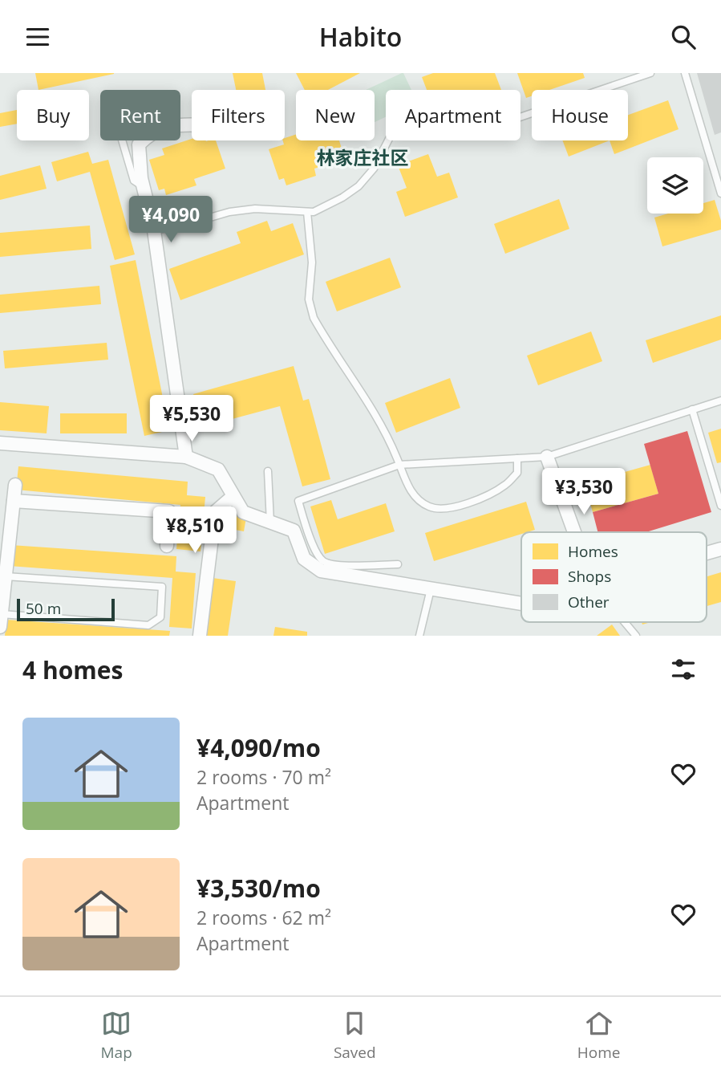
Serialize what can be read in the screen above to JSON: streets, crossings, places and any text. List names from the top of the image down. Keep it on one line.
{"districts":["林家庄社区"],"legend":["Homes","Shops","Other"],"scale_bar":"50 m","page":{"header":"Habito","chip":["Buy","Rent","Filters","New","Apartment","House"],"price":["¥4,090","¥5,530","¥3,530","¥8,510"],"scale":"50 m","heading":"4 homes","list":[{"name":"¥4,090/mo","note":"2 rooms · 70 m² · Apartment"},{"name":"¥3,530/mo","note":"2 rooms · 62 m² · Apartment"}],"tabs":["Map","Saved","Home"]}}
